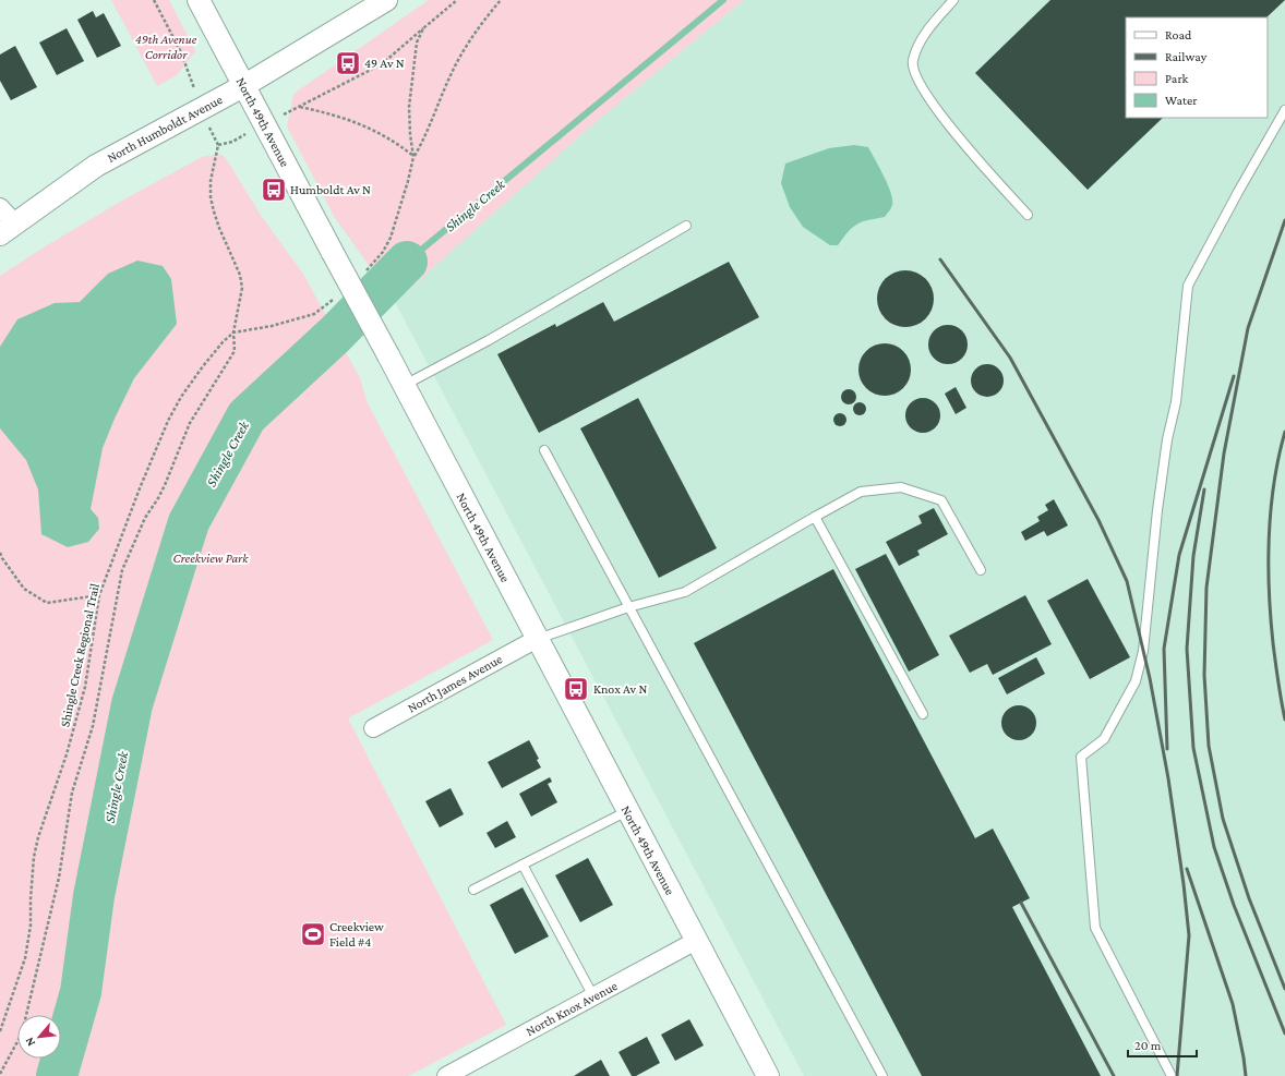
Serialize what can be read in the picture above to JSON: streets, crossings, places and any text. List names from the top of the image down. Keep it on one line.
{"streets":{"street":["North 49th Avenue","North Humboldt Avenue","North James Avenue","North Knox Avenue"],"path":["Shingle Creek Regional Trail"]},"crossings":[["North 49th Avenue","North Humboldt Avenue"],["North 49th Avenue","North James Avenue"],["North 49th Avenue","North Knox Avenue"]],"water":["Shingle Creek"],"parks":["49th Avenue Corridor","Creekview Park"],"places":{"bus stop":["49 Av N","Humboldt Av N","Knox Av N"],"sports":["Creekview Field #4"]},"legend":["Road","Railway","Park","Water"],"scale_bar":"20 m","north":"bottom left"}
